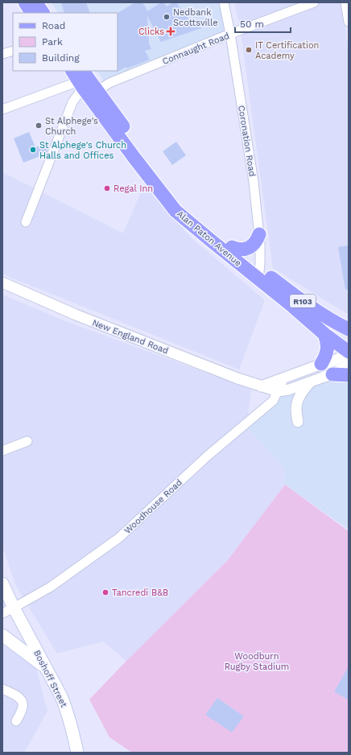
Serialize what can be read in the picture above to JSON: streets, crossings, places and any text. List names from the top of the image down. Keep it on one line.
{"streets":{"main road":["Alan Paton Avenue","R103","Boshoff Street"],"street":["Connaught Road","Coronation Road","New England Road","Woodhouse Road"]},"crossings":[["Connaught Road","Coronation Road"],["Connaught Road","Alan Paton Avenue"],["Coronation Road","Alan Paton Avenue"],["New England Road","Woodhouse Road"],["Woodhouse Road","Boshoff Street"]],"parks":["Woodburn Rugby Stadium"],"places":{"other":["Nedbank Scottsville","IT Certification Academy","St Alphege's Church","St Alphege's Church Halls and Offices","Regal Inn","Tancredi B&B"],"health":["Clicks"]},"legend":["Road","Park","Building"],"scale_bar":"50 m"}
